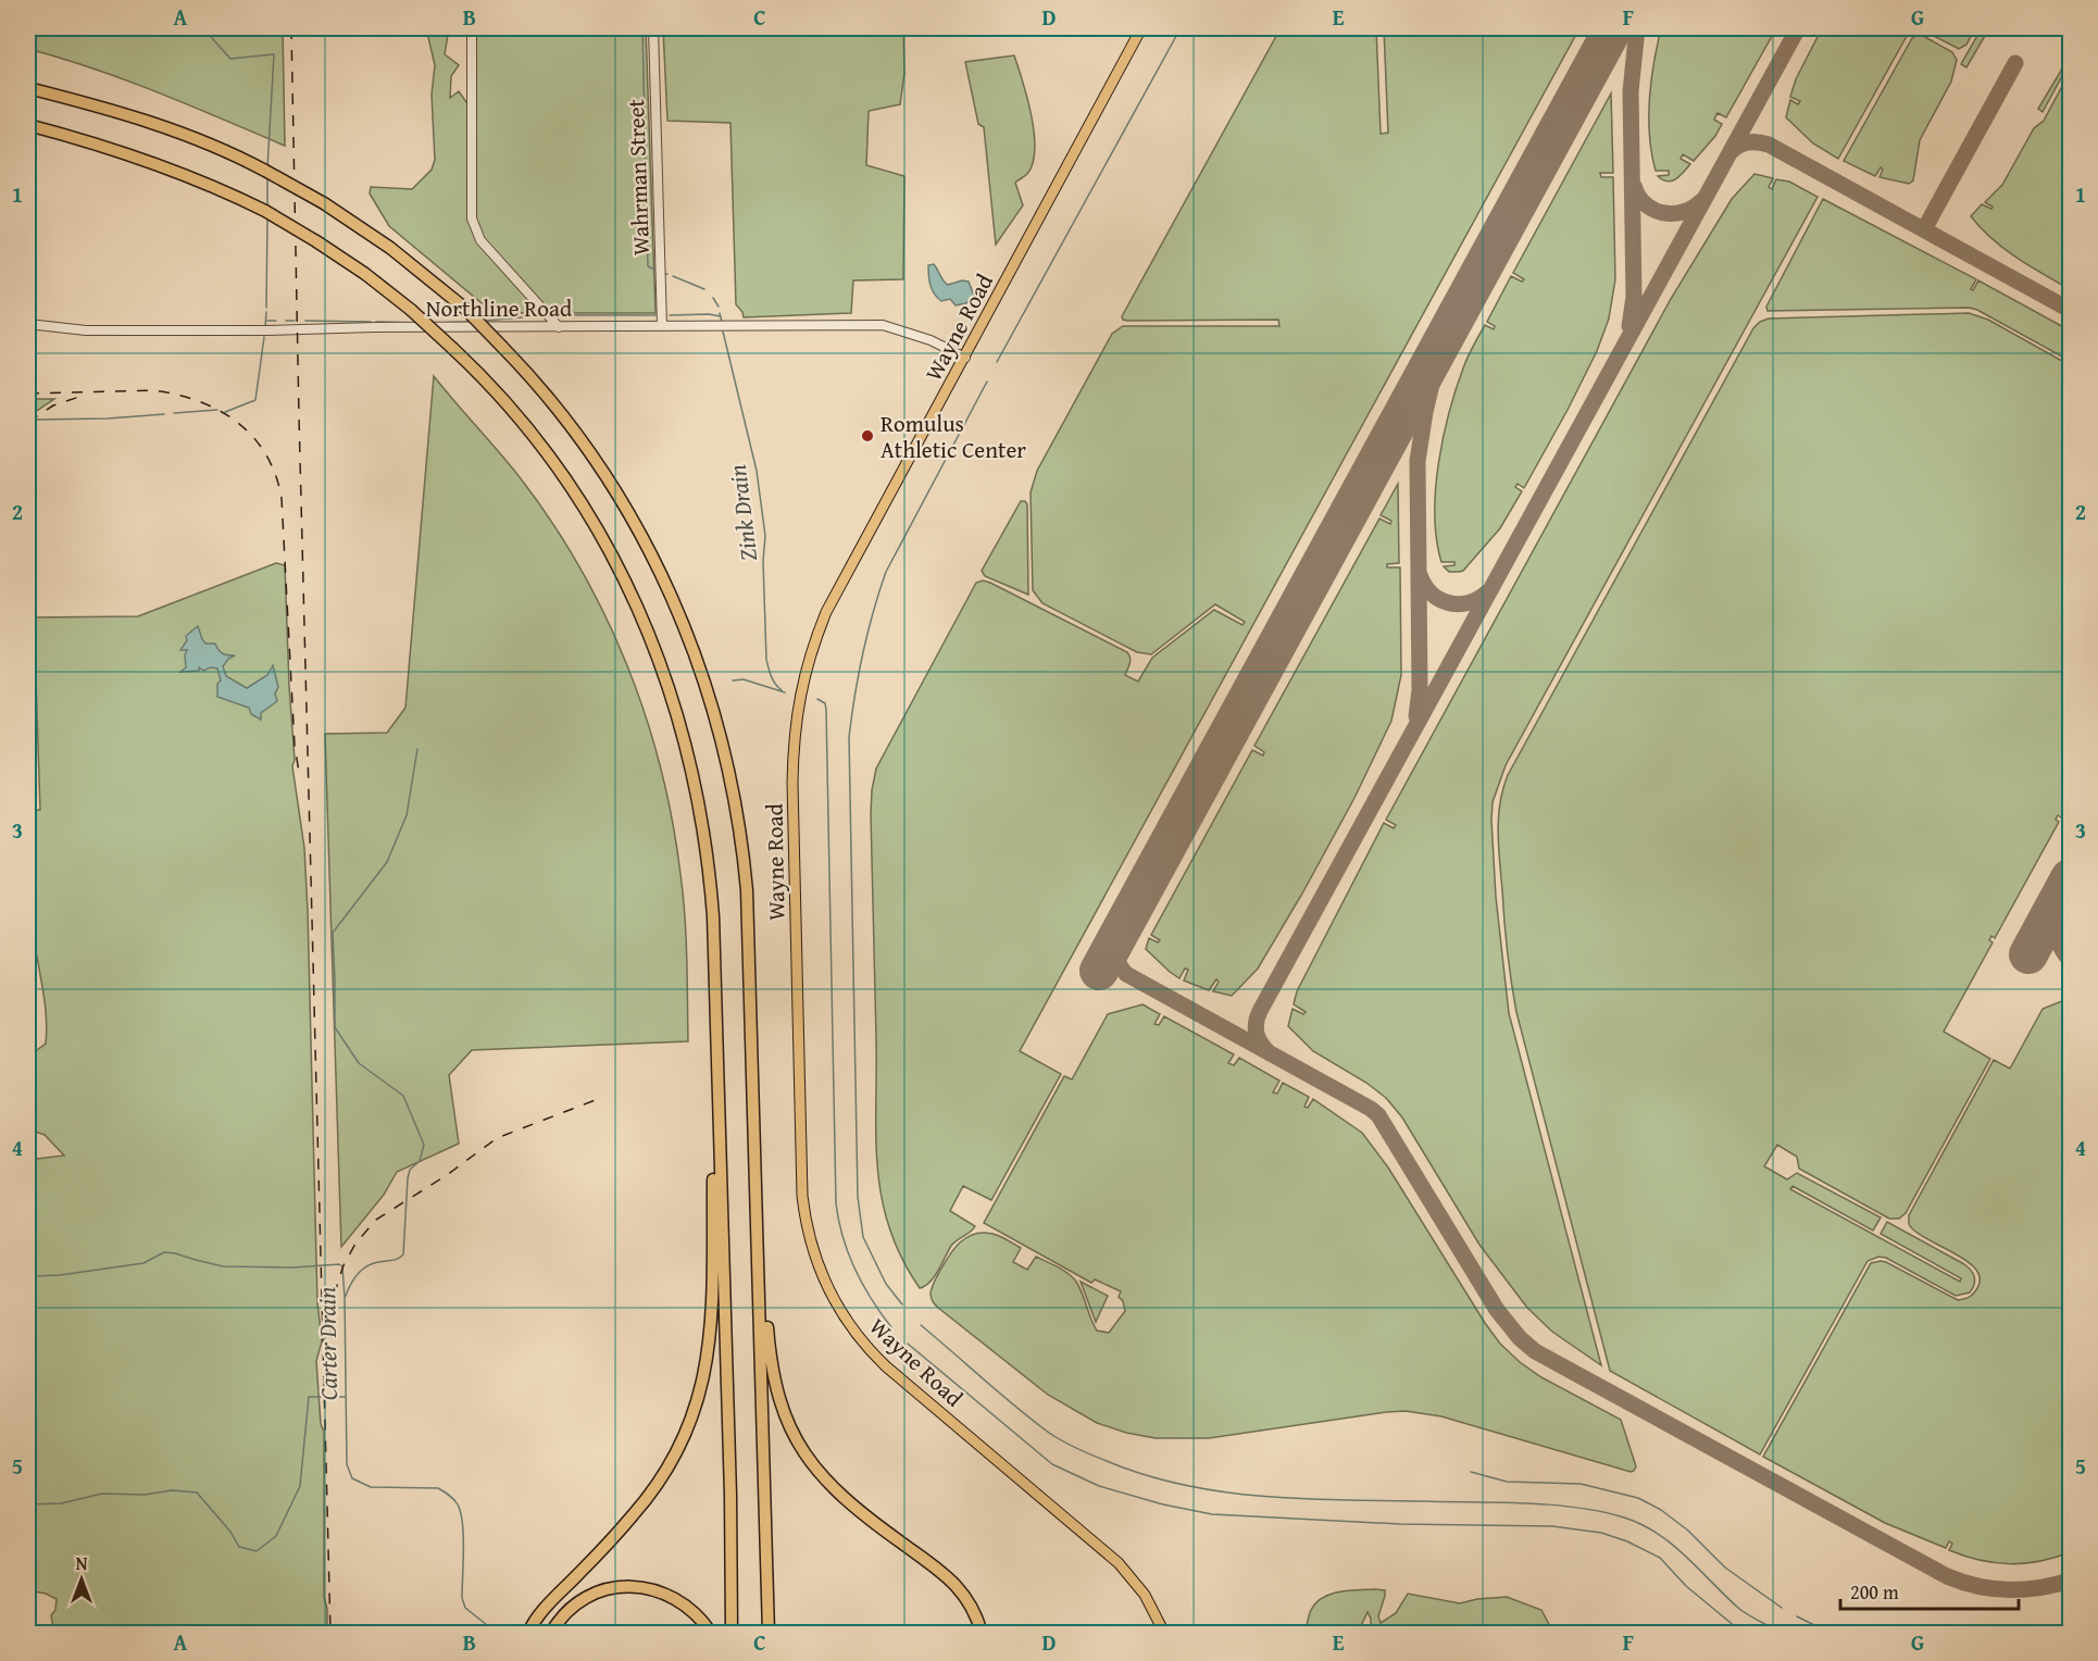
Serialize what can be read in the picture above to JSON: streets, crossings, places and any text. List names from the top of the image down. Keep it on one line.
{"streets":{"main road":["Wayne Road"],"street":["Wahrman Street","Northline Road"]},"crossings":[["Wahrman Street","Northline Road"],["Northline Road","Wayne Road"]],"water":["Zink Drain","Carter Drain"],"places":["Romulus Athletic Center"],"scale_bar":"200 m","north":"top","grid":{"columns":["A","B","C","D","E","F","G"],"rows":["1","2","3","4","5"]}}
